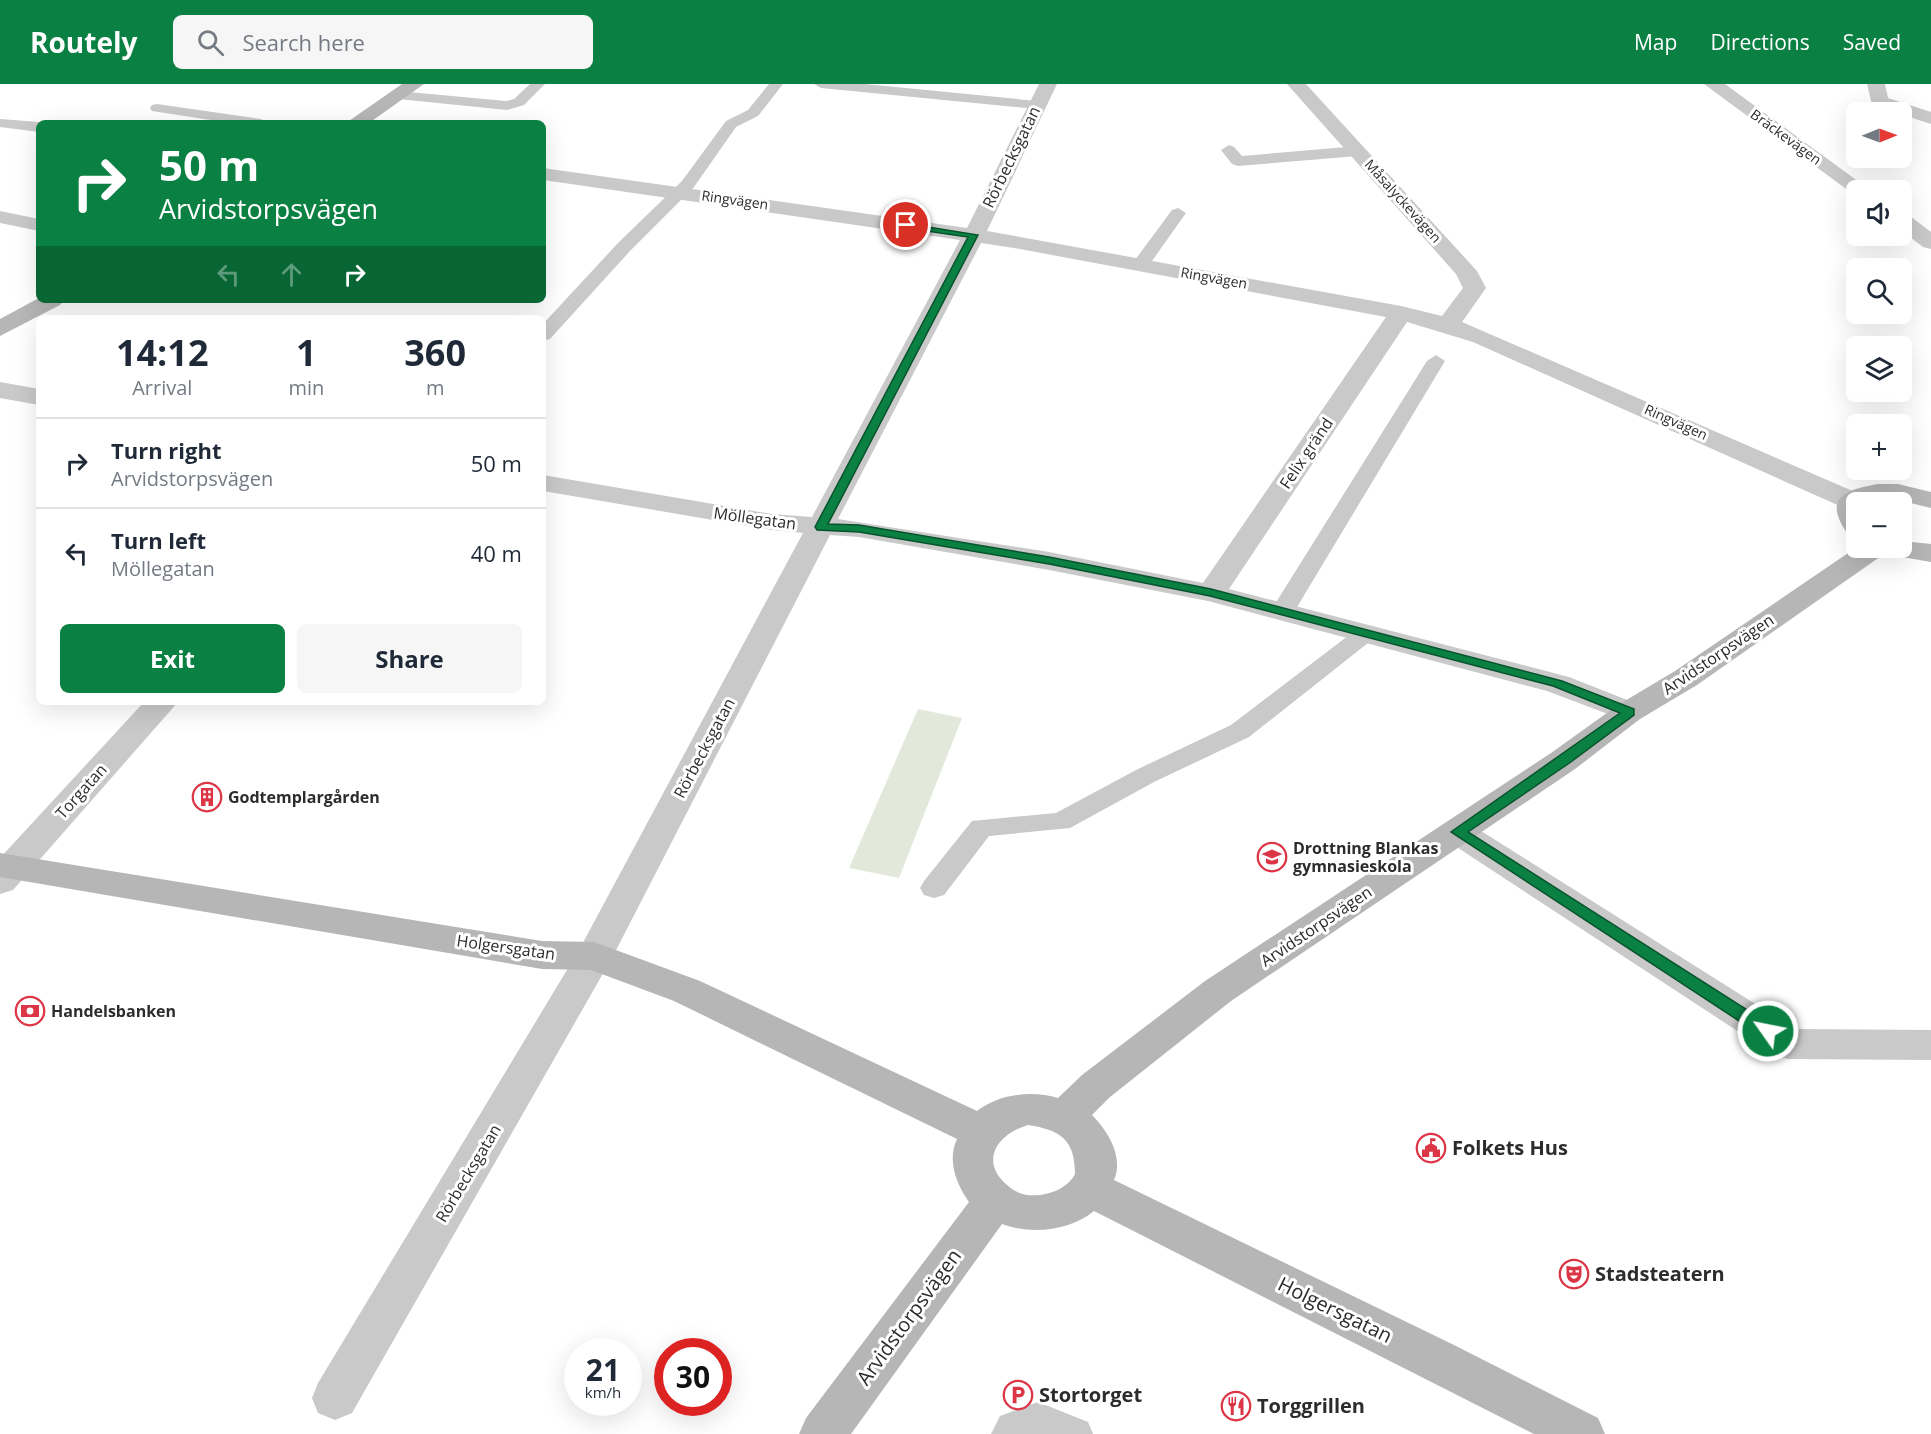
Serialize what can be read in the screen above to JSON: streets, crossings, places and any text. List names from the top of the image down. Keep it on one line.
{"streets":{"main road":["Arvidstorpsvägen","Holgersgatan"],"street":["Bräckevägen","Rörbecksgatan","Ringvägen","Måsalyckevägen","Felix gränd","Möllegatan","Torgatan"]},"crossings":[["Rörbecksgatan","Ringvägen"],["Rörbecksgatan","Möllegatan"],["Rörbecksgatan","Holgersgatan"],["Ringvägen","Måsalyckevägen"],["Ringvägen","Felix gränd"],["Felix gränd","Möllegatan"],["Möllegatan","Arvidstorpsvägen"],["Arvidstorpsvägen","Holgersgatan"],["Torgatan","Holgersgatan"]],"places":{"building":["Godtemplargården"],"school or university":["Drottning Blankas gymnasieskola"],"bank":["Handelsbanken"],"public building":["Folkets Hus"],"theatre":["Stadsteatern"],"parking":["Stortorget"],"restaurant":["Torggrillen"]},"north":"right","page":{"header":"Routely","search":"Search here","nav":["Map","Directions","Saved"],"map_buttons":["+","−"],"turn":["50 m","Arvidstorpsvägen"],"eta":["14:12","Arrival","1","min","360","m"],"list":[{"name":"Turn right","note":"Arvidstorpsvägen","value":"50 m"},{"name":"Turn left","note":"Möllegatan","value":"40 m"}],"buttons":["Exit","Share"],"speed":"21 km/h","limit":"30"}}
